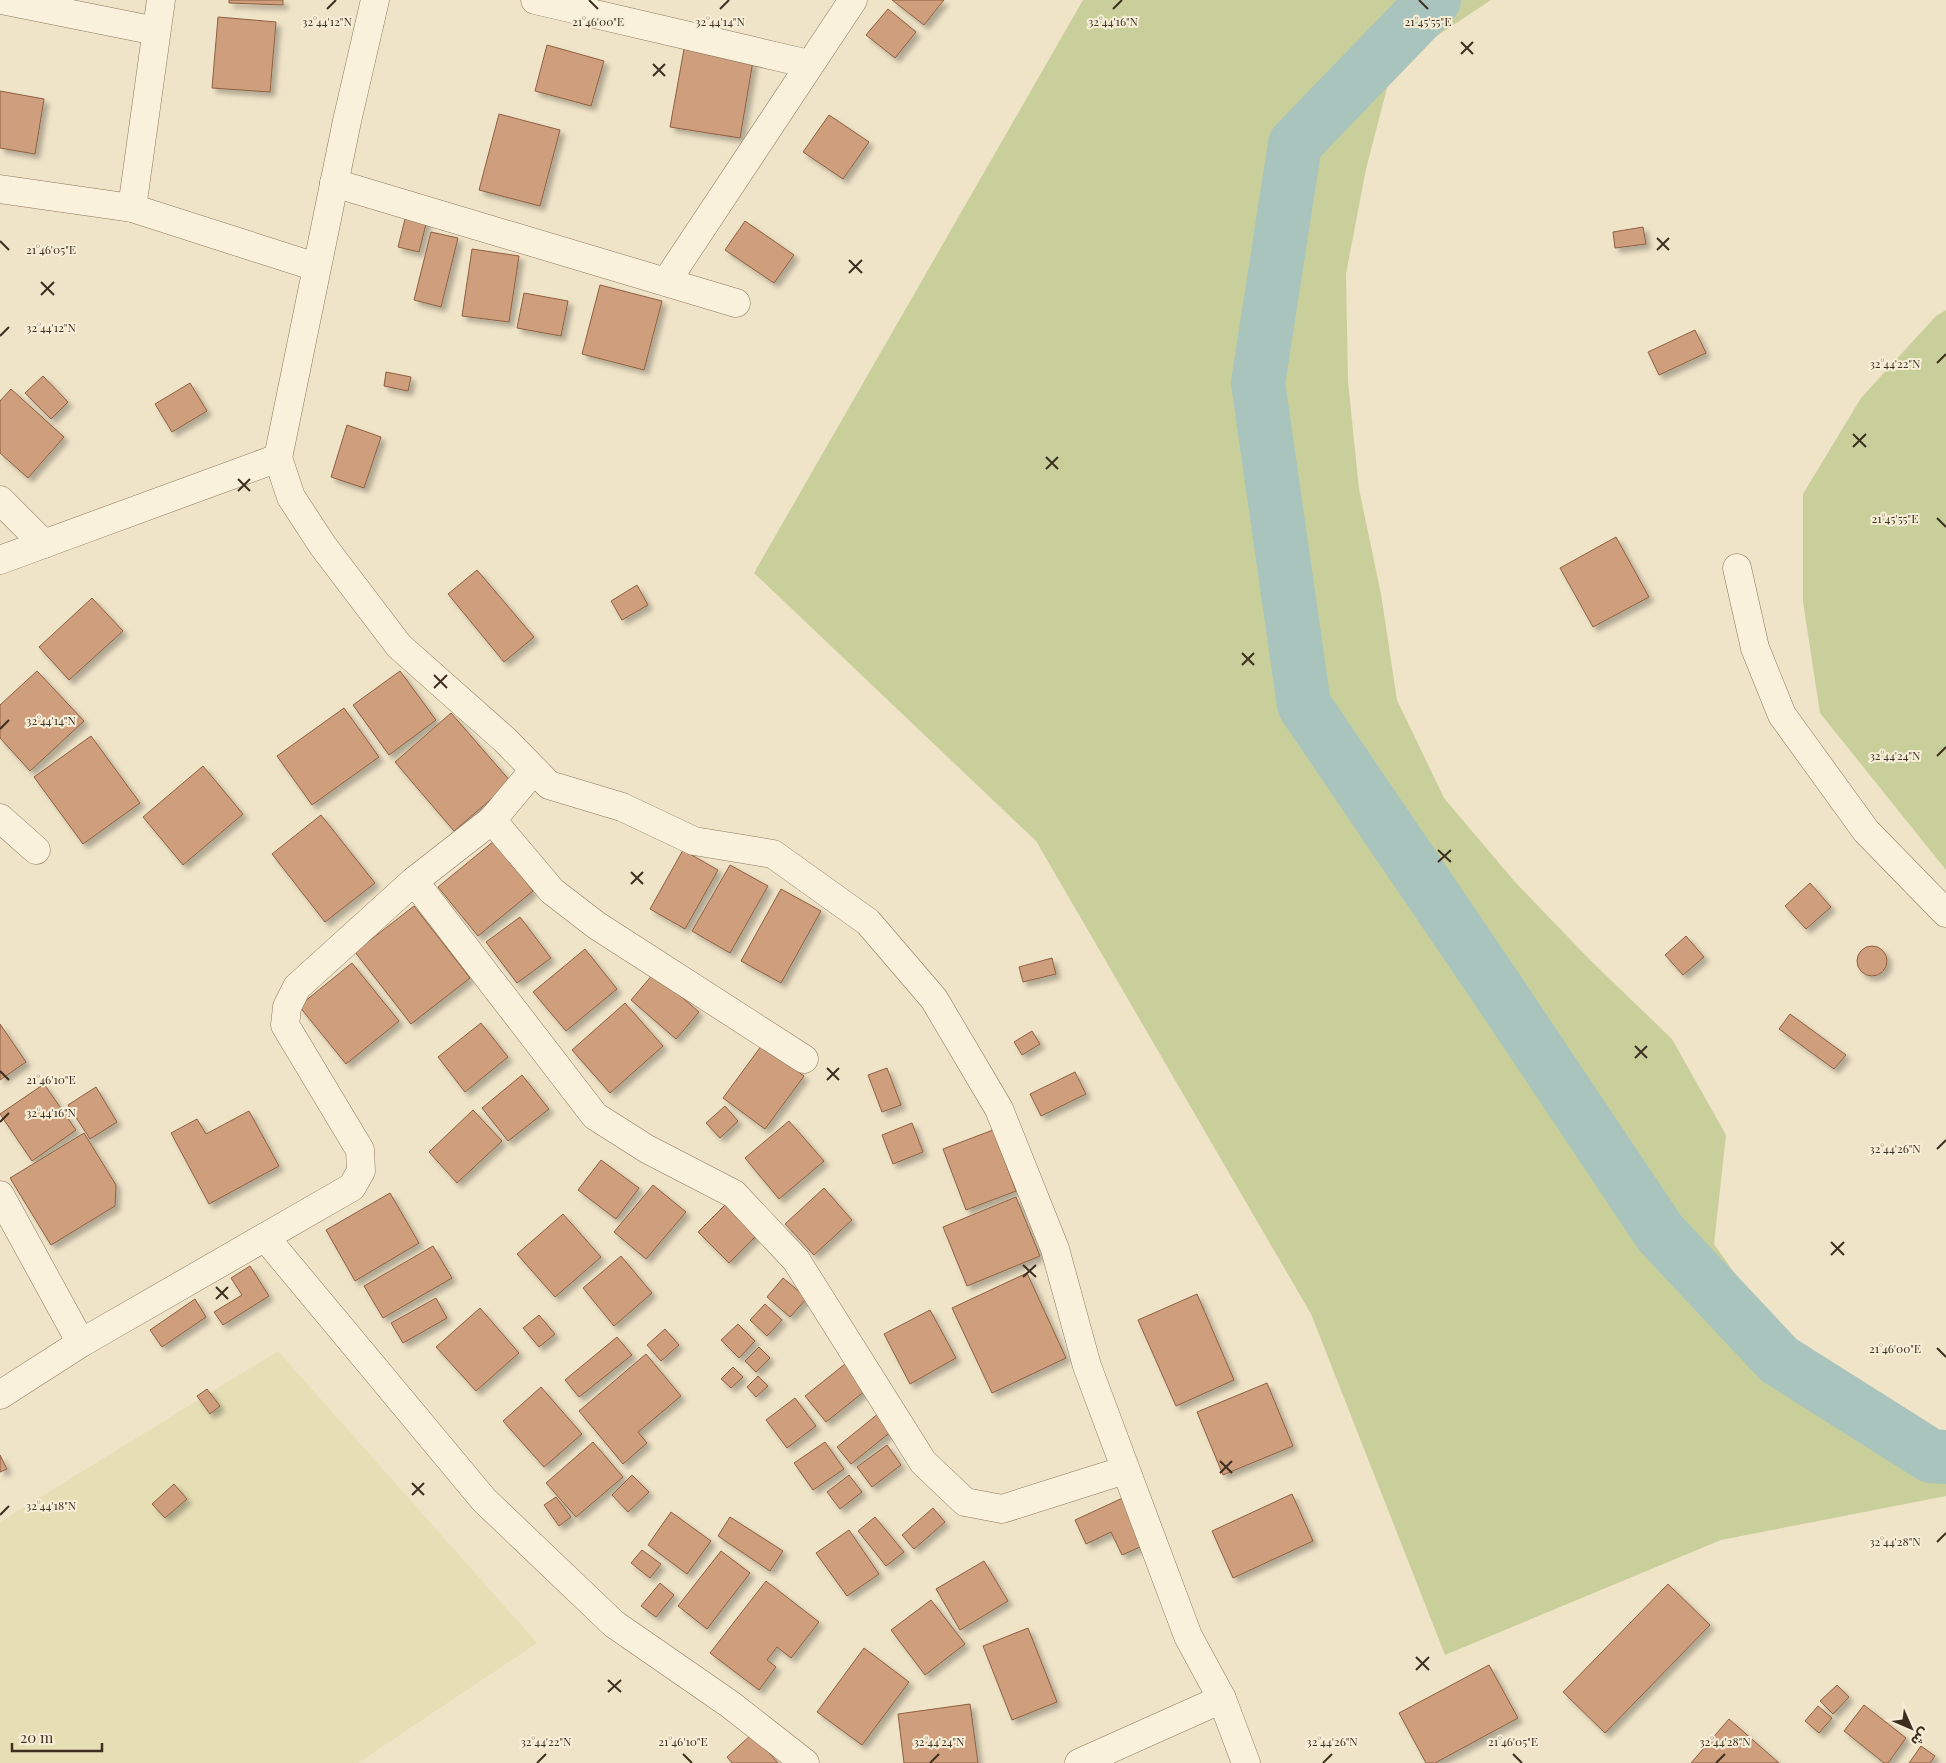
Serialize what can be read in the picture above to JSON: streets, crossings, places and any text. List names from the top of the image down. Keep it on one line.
{"scale_bar":"20 m","north":"bottom right","coordinates":["32°44'12\"N","21°46'00\"E","32°44'14\"N","32°44'16\"N","21°45'55\"E","21°46'05\"E","32°44'22\"N","32°44'24\"N","21°46'10\"E","32°44'26\"N","32°44'18\"N","32°44'28\"N"]}
